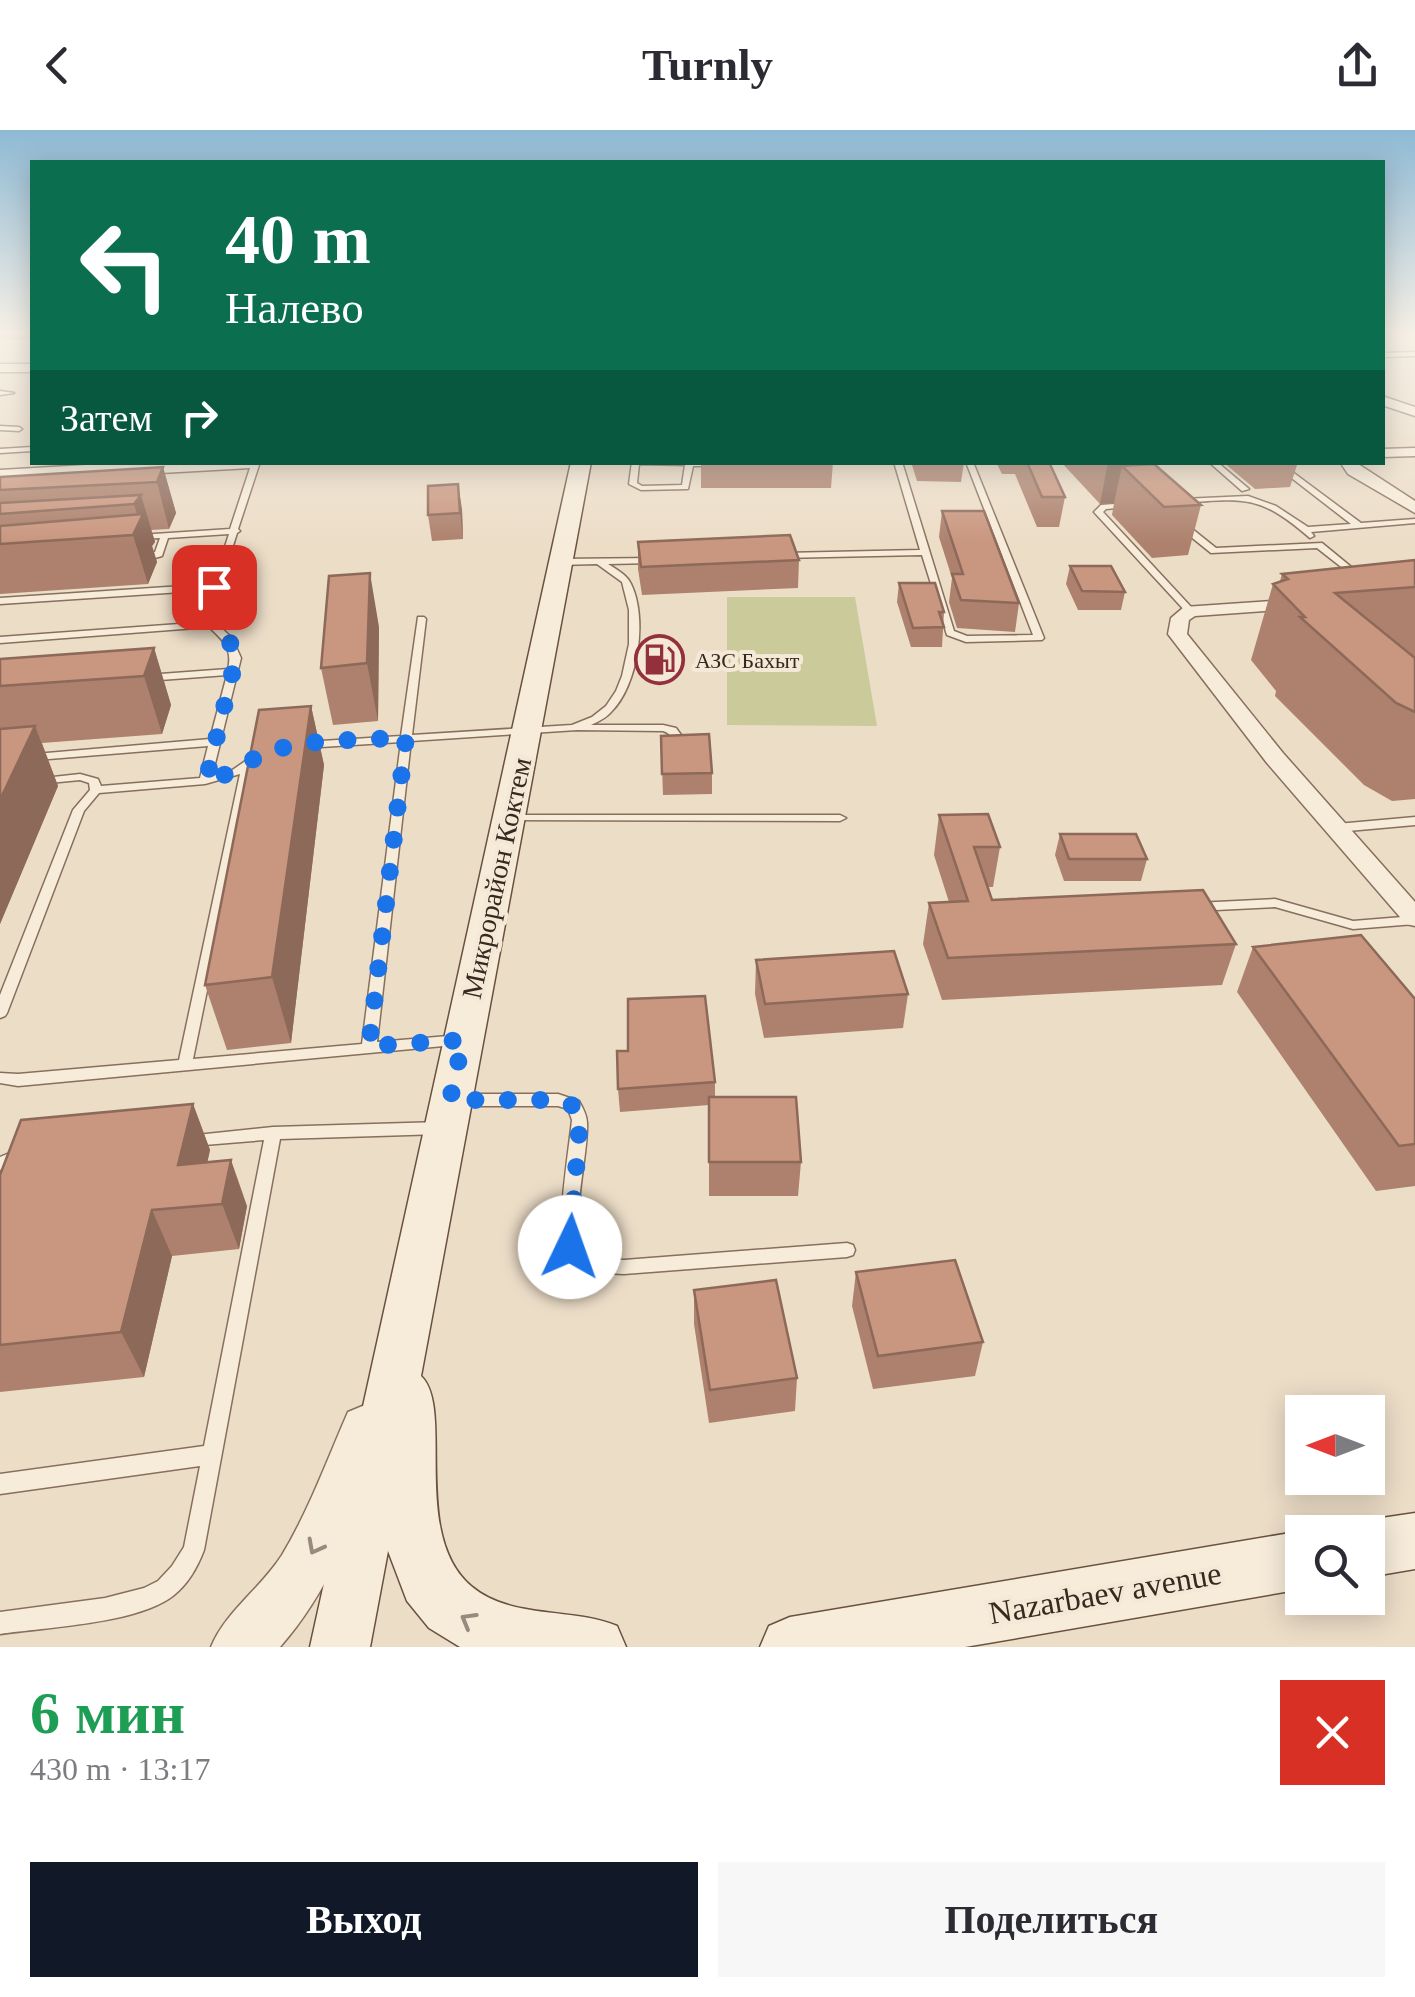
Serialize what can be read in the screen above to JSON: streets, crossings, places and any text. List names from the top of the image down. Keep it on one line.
{"streets":{"main road":["Микрорайон Коктем","Nazarbaev avenue"]},"places":{"fuel station":["АЗС Бахыт"]},"north":"left","page":{"header":"Turnly","turn":["40 m","Налево"],"then":"Затем","heading":["6 мин","430 m · 13:17"],"buttons":["Выход","Поделиться"]}}
